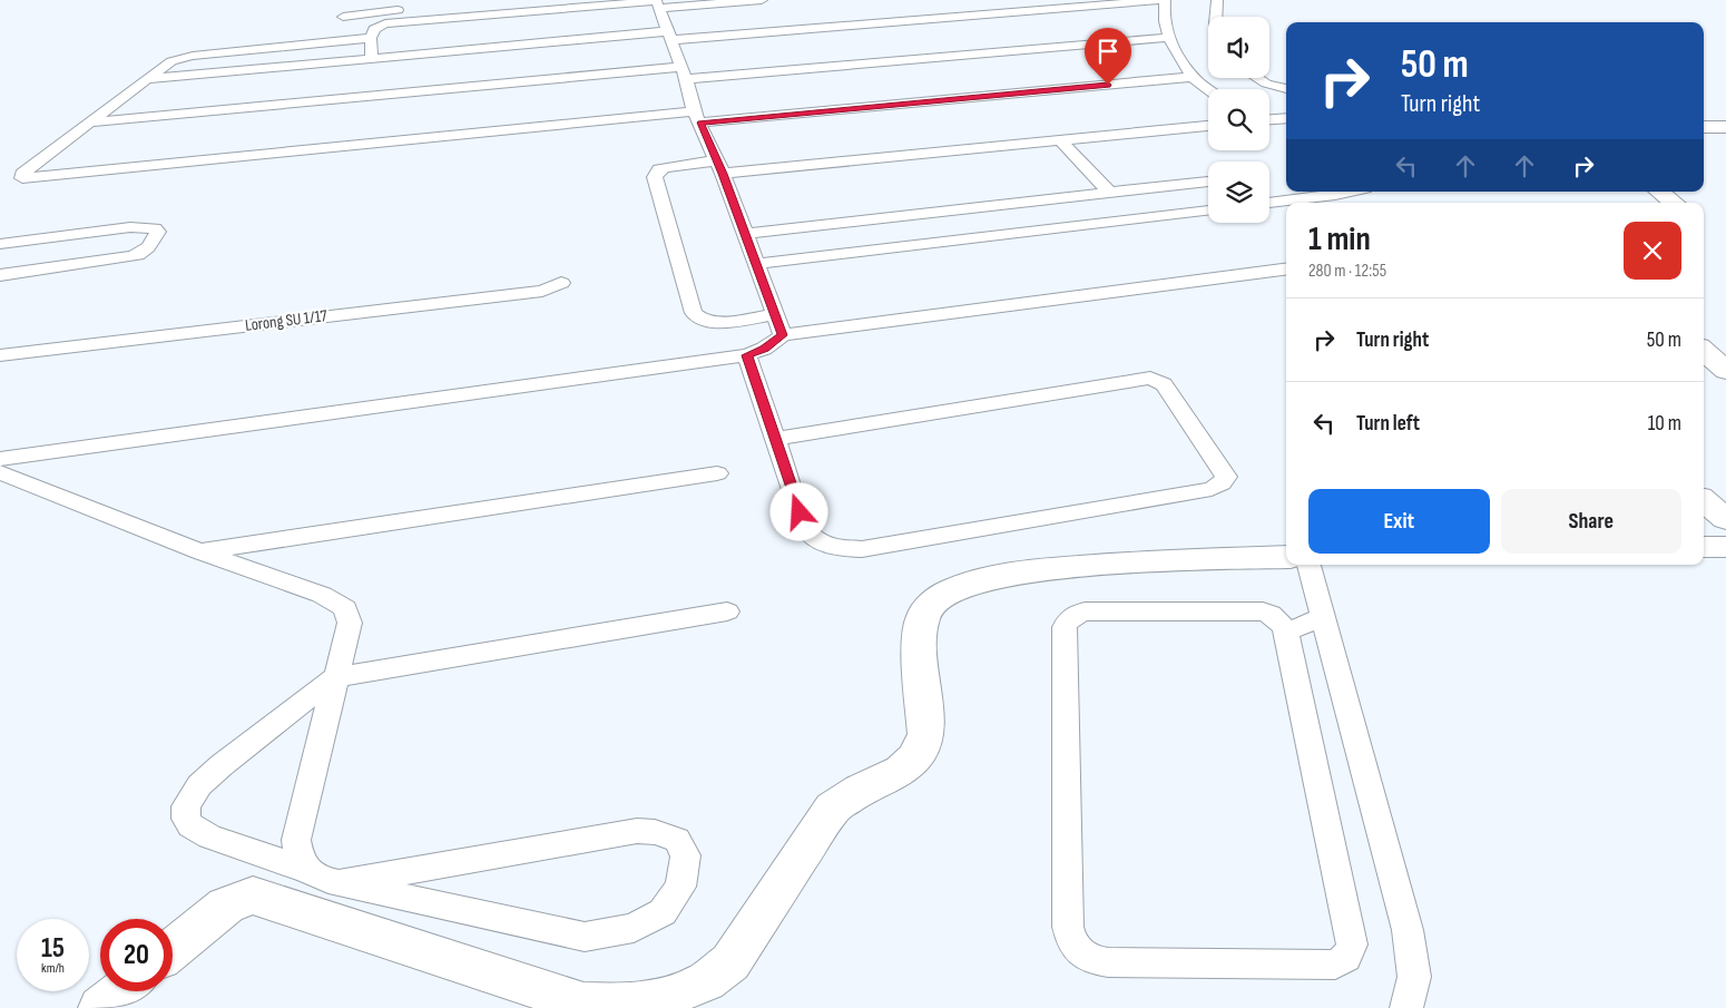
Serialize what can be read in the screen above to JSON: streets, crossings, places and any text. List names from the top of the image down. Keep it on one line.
{"streets":{"lane":["Lorong SU 1/17"]},"page":{"turn":["50 m","Turn right"],"heading":["1 min","280 m · 12:55"],"list":[{"name":"Turn right","value":"50 m"},{"name":"Turn left","value":"10 m"}],"buttons":["Exit","Share"],"speed":"15 km/h","limit":"20"}}
